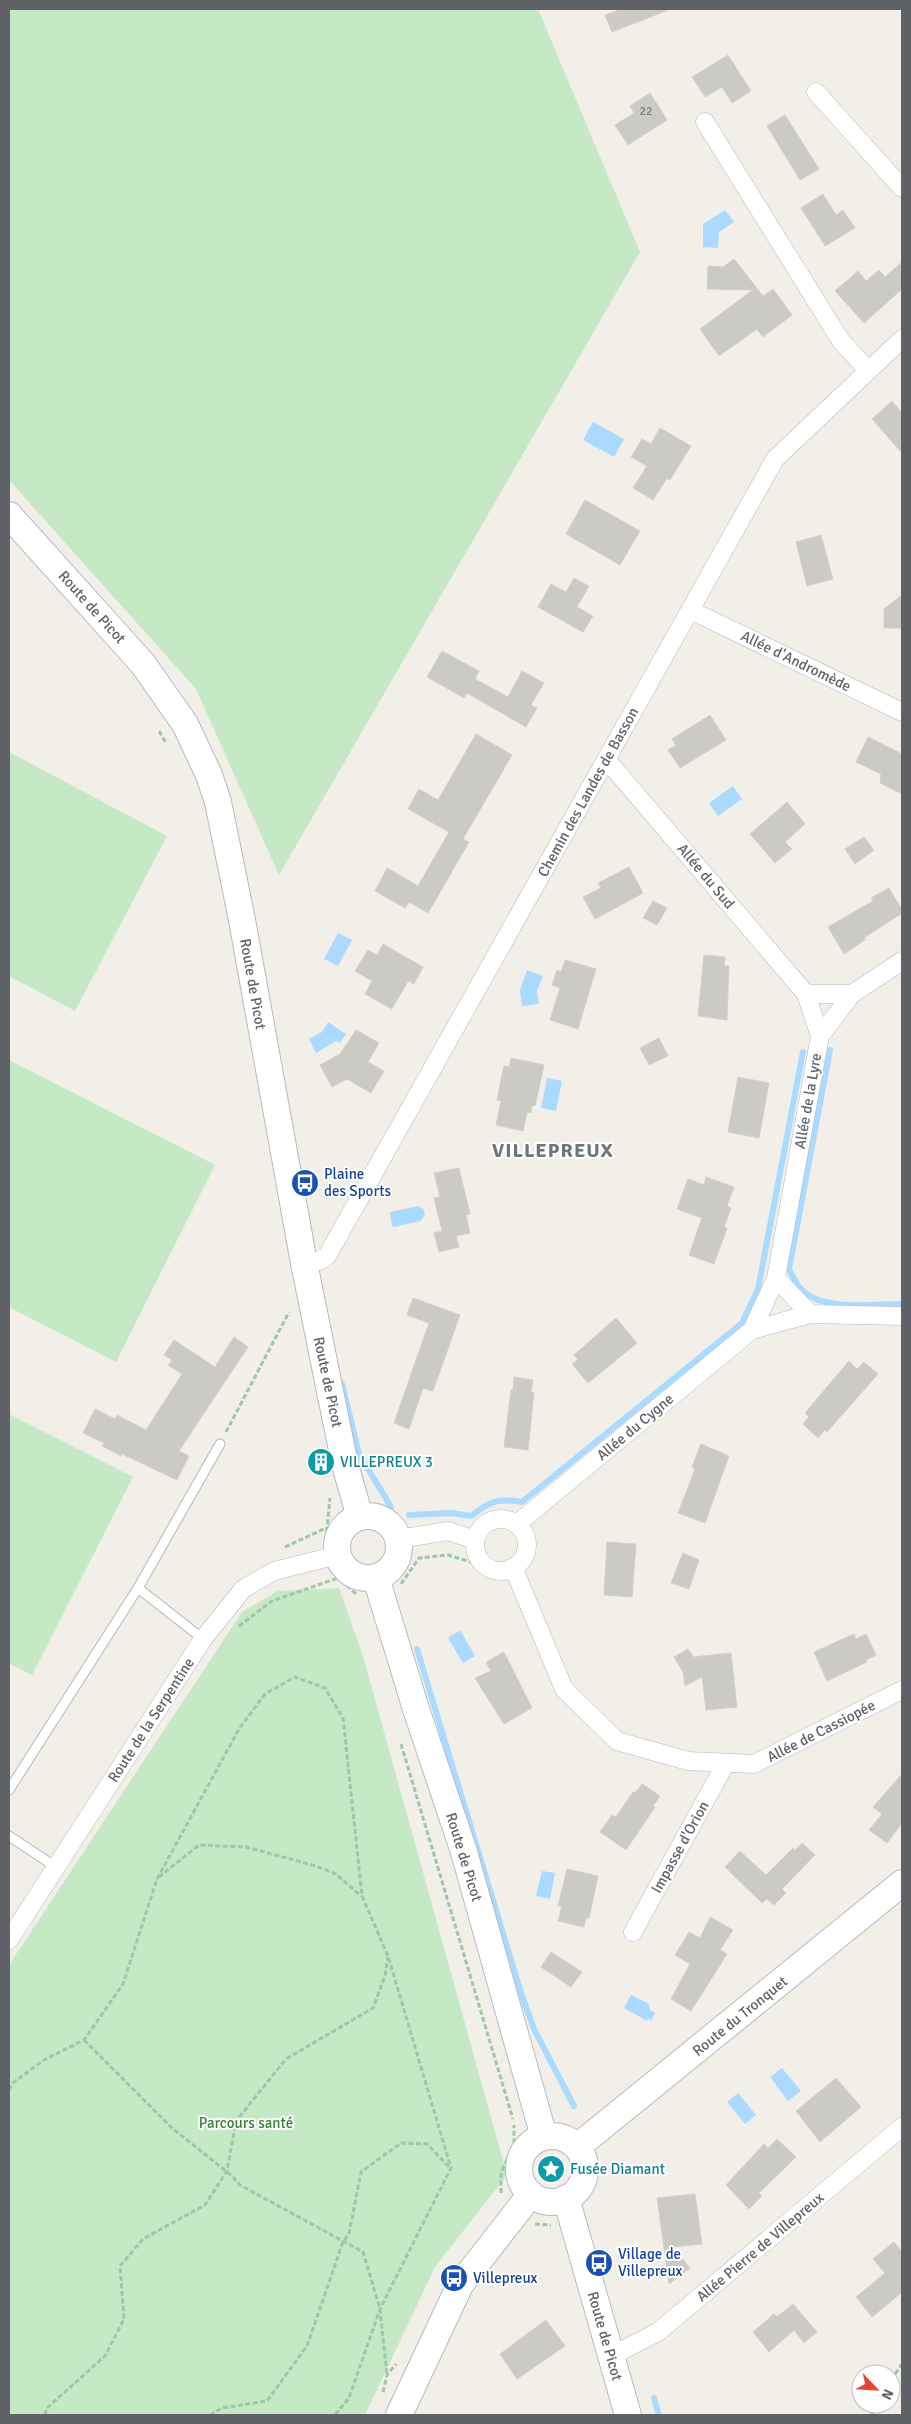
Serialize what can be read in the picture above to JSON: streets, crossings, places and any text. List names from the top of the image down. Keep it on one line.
{"streets":{"main road":["Route de Picot","Route du Tronquet"],"street":["Allée d'Andromède","Chemin des Landes de Basson","Allée du Sud","Allée de la Lyre","Allée du Cygne","Route de la Serpentine","Allée de Cassiopée","Impasse d'Orion","Allée Pierre de Villepreux"]},"crossings":[["Route de Picot","Chemin des Landes de Basson"],["Route de Picot","Route de la Serpentine"],["Route de Picot","Route du Tronquet"],["Route de Picot","Allée Pierre de Villepreux"],["Allée d'Andromède","Chemin des Landes de Basson"],["Chemin des Landes de Basson","Allée du Sud"],["Allée du Sud","Allée de la Lyre"],["Allée de la Lyre","Allée du Cygne"],["Allée du Cygne","Allée de Cassiopée"],["Allée de Cassiopée","Impasse d'Orion"]],"districts":["VILLEPREUX"],"parks":["Parcours santé"],"places":{"bus stop":["Plaine des Sports","Village de Villepreux","Villepreux"],"building":["VILLEPREUX 3"],"place":["Fusée Diamant"]},"house_numbers":["22"],"north":"bottom right"}
